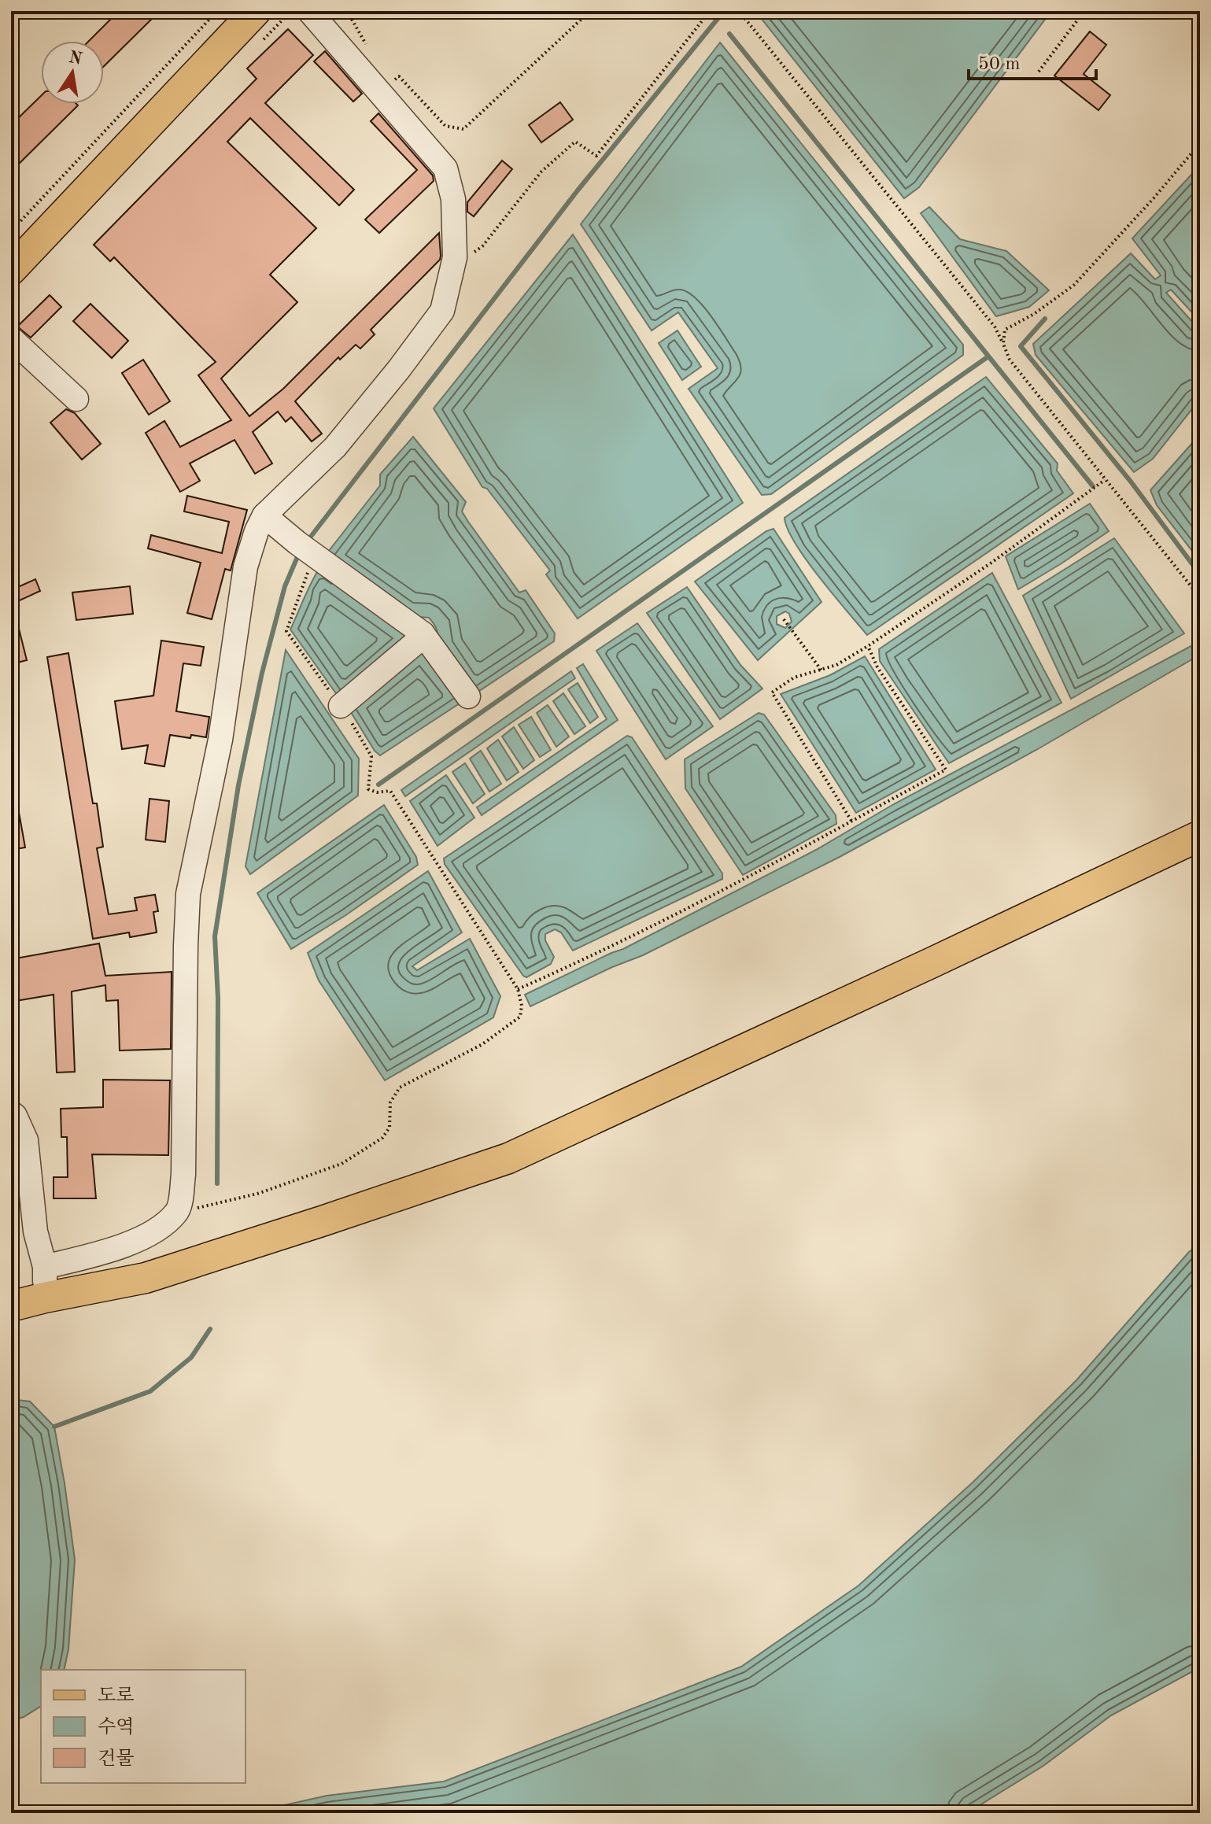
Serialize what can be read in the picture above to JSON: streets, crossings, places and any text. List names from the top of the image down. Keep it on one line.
{"legend":["도로","수역","건물"],"scale_bar":"50 m","north":"top"}
